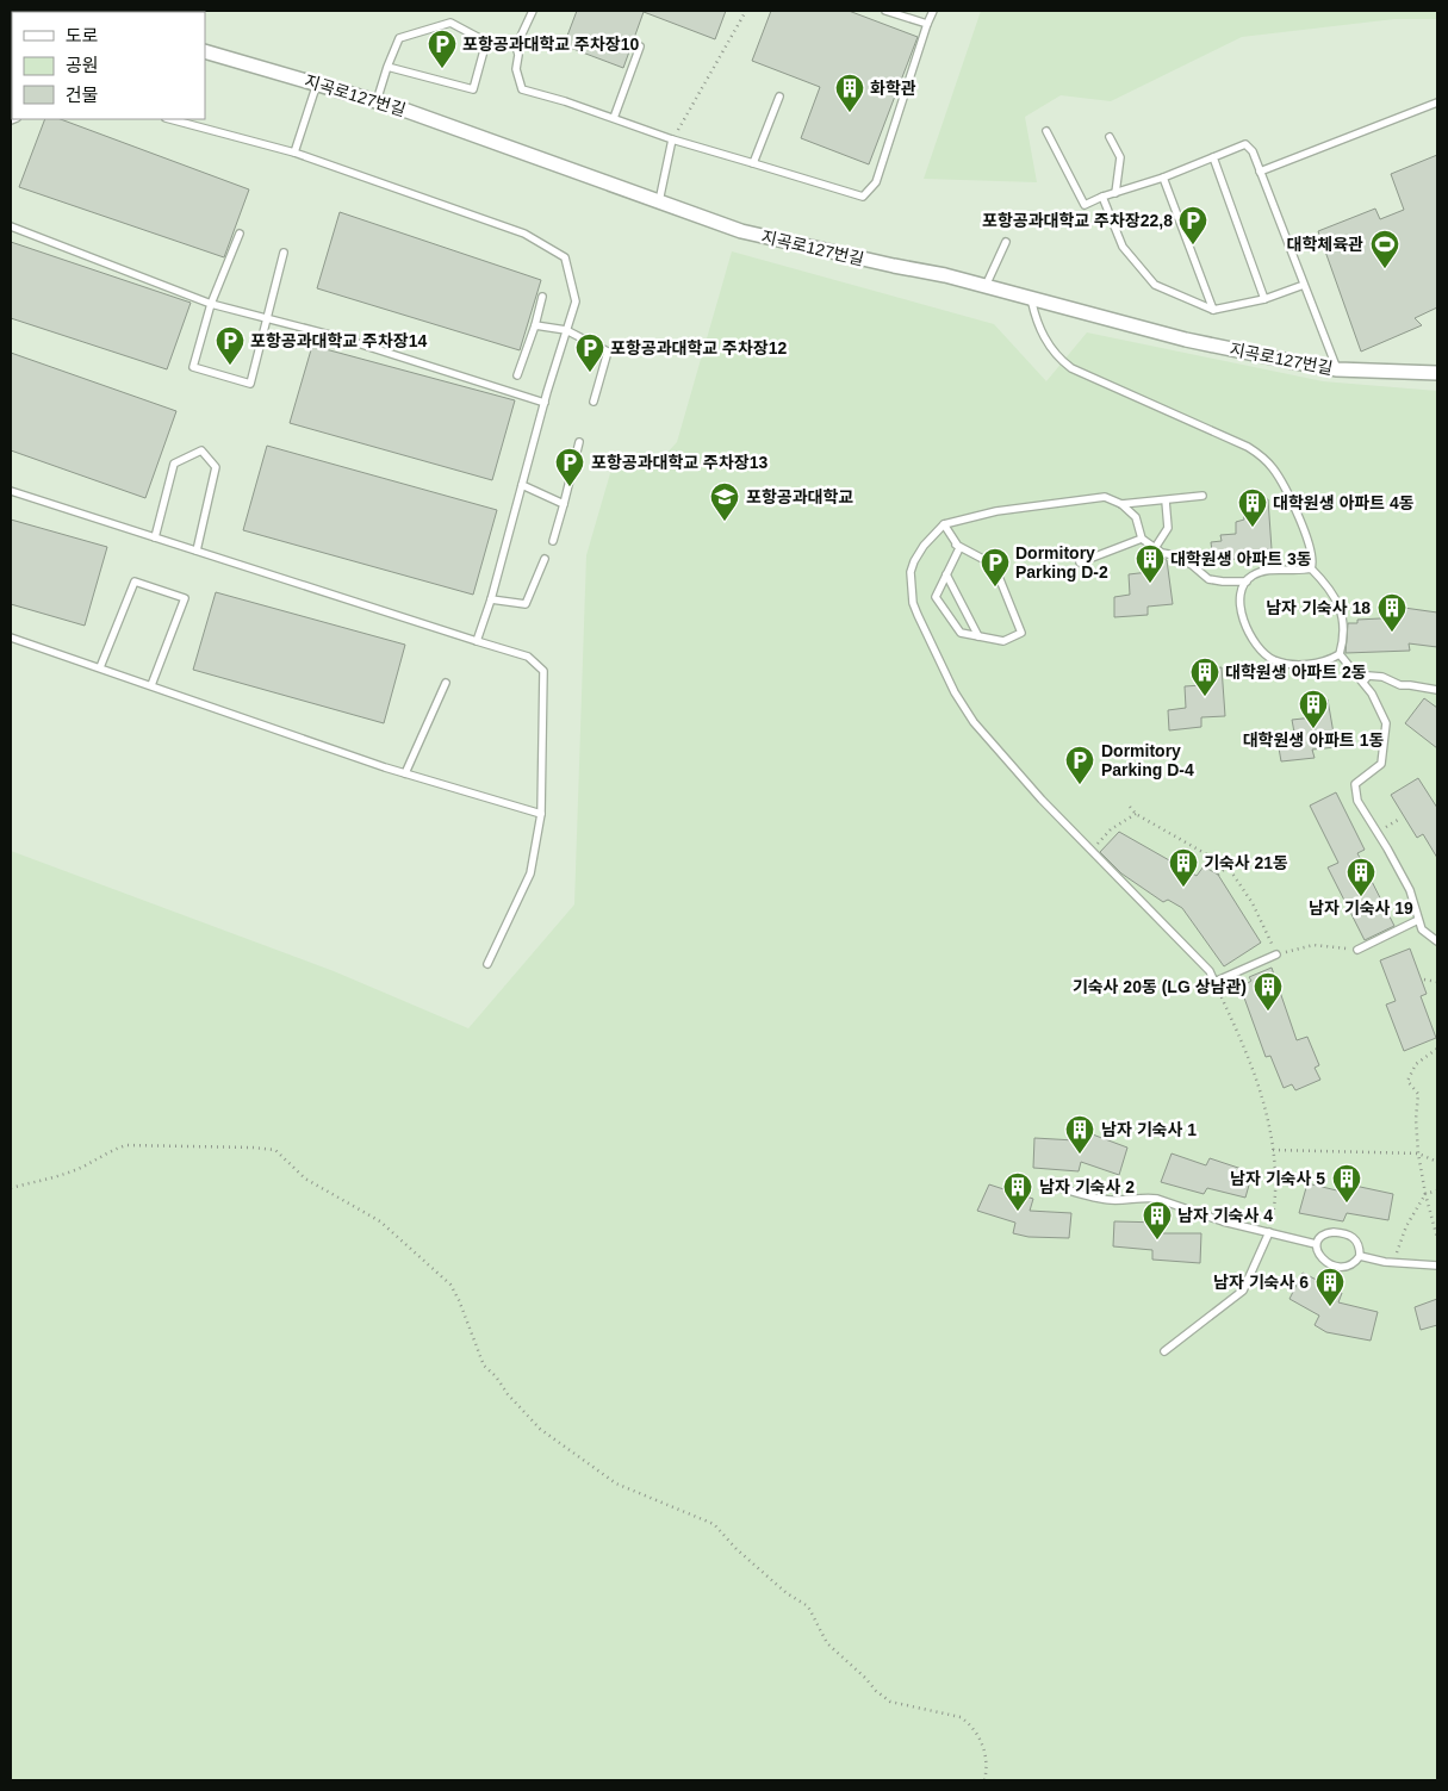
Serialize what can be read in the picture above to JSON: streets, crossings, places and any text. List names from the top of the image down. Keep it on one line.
{"streets":{"street":["지곡로127번길"]},"places":{"parking":["포항공과대학교 주차장10","포항공과대학교 주차장22,8","포항공과대학교 주차장14","포항공과대학교 주차장12","포항공과대학교 주차장13","Dormitory Parking D-2","Dormitory Parking D-4"],"building":["화학관","대학원생 아파트 4동","대학원생 아파트 3동","남자 기숙사 18","대학원생 아파트 2동","대학원생 아파트 1동","기숙사 21동","남자 기숙사 19","기숙사 20동 (LG 상남관)","남자 기숙사 1","남자 기숙사 5","남자 기숙사 2","남자 기숙사 4","남자 기숙사 6"],"sports":["대학체육관"],"school or university":["포항공과대학교"]},"legend":["도로","공원","건물"]}
